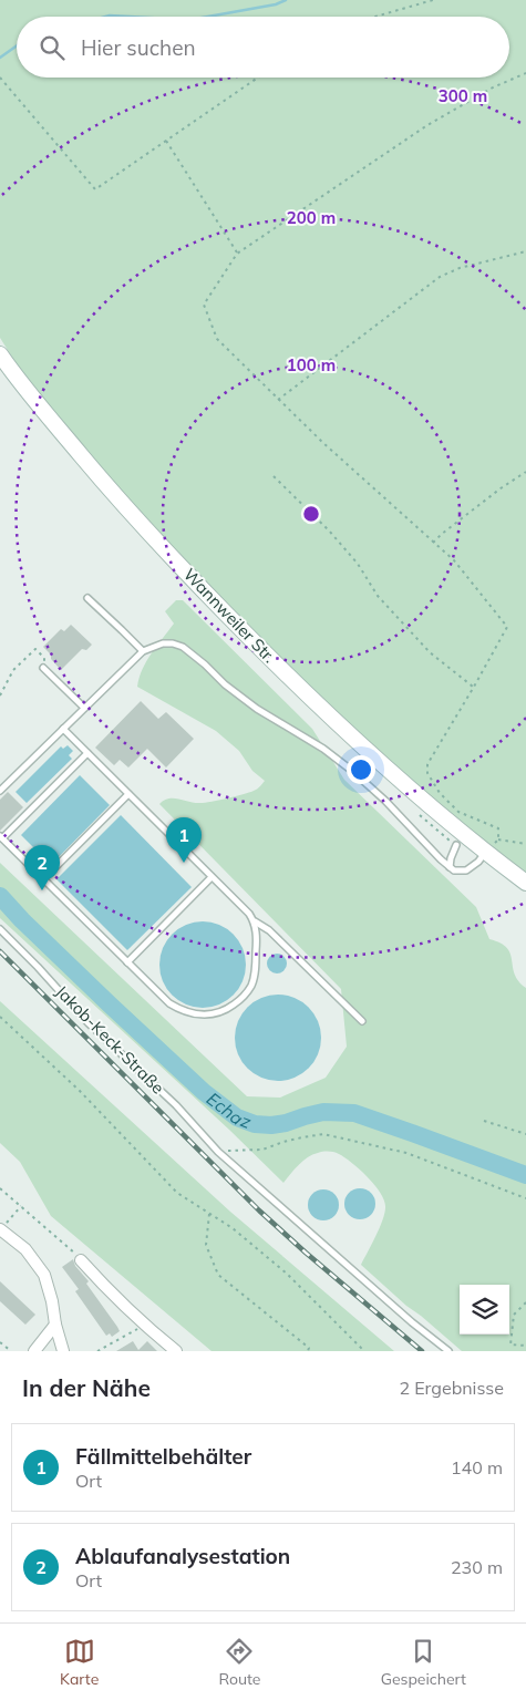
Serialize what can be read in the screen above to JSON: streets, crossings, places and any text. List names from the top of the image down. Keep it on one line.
{"streets":{"main road":["Wannweiler Str."],"lane":["Jakob-Keck-Straße"]},"water":["Echaz"],"page":{"search":"Hier suchen","pins":["1","2"],"heading":["In der Nähe","2 Ergebnisse"],"list":[{"mark":"1","name":"Fällmittelbehälter","note":"Ort","value":"140 m"},{"mark":"2","name":"Ablaufanalysestation","note":"Ort","value":"230 m"}],"nav":["Karte","Route","Gespeichert"]},"rings":["300 m","200 m","100 m"]}
